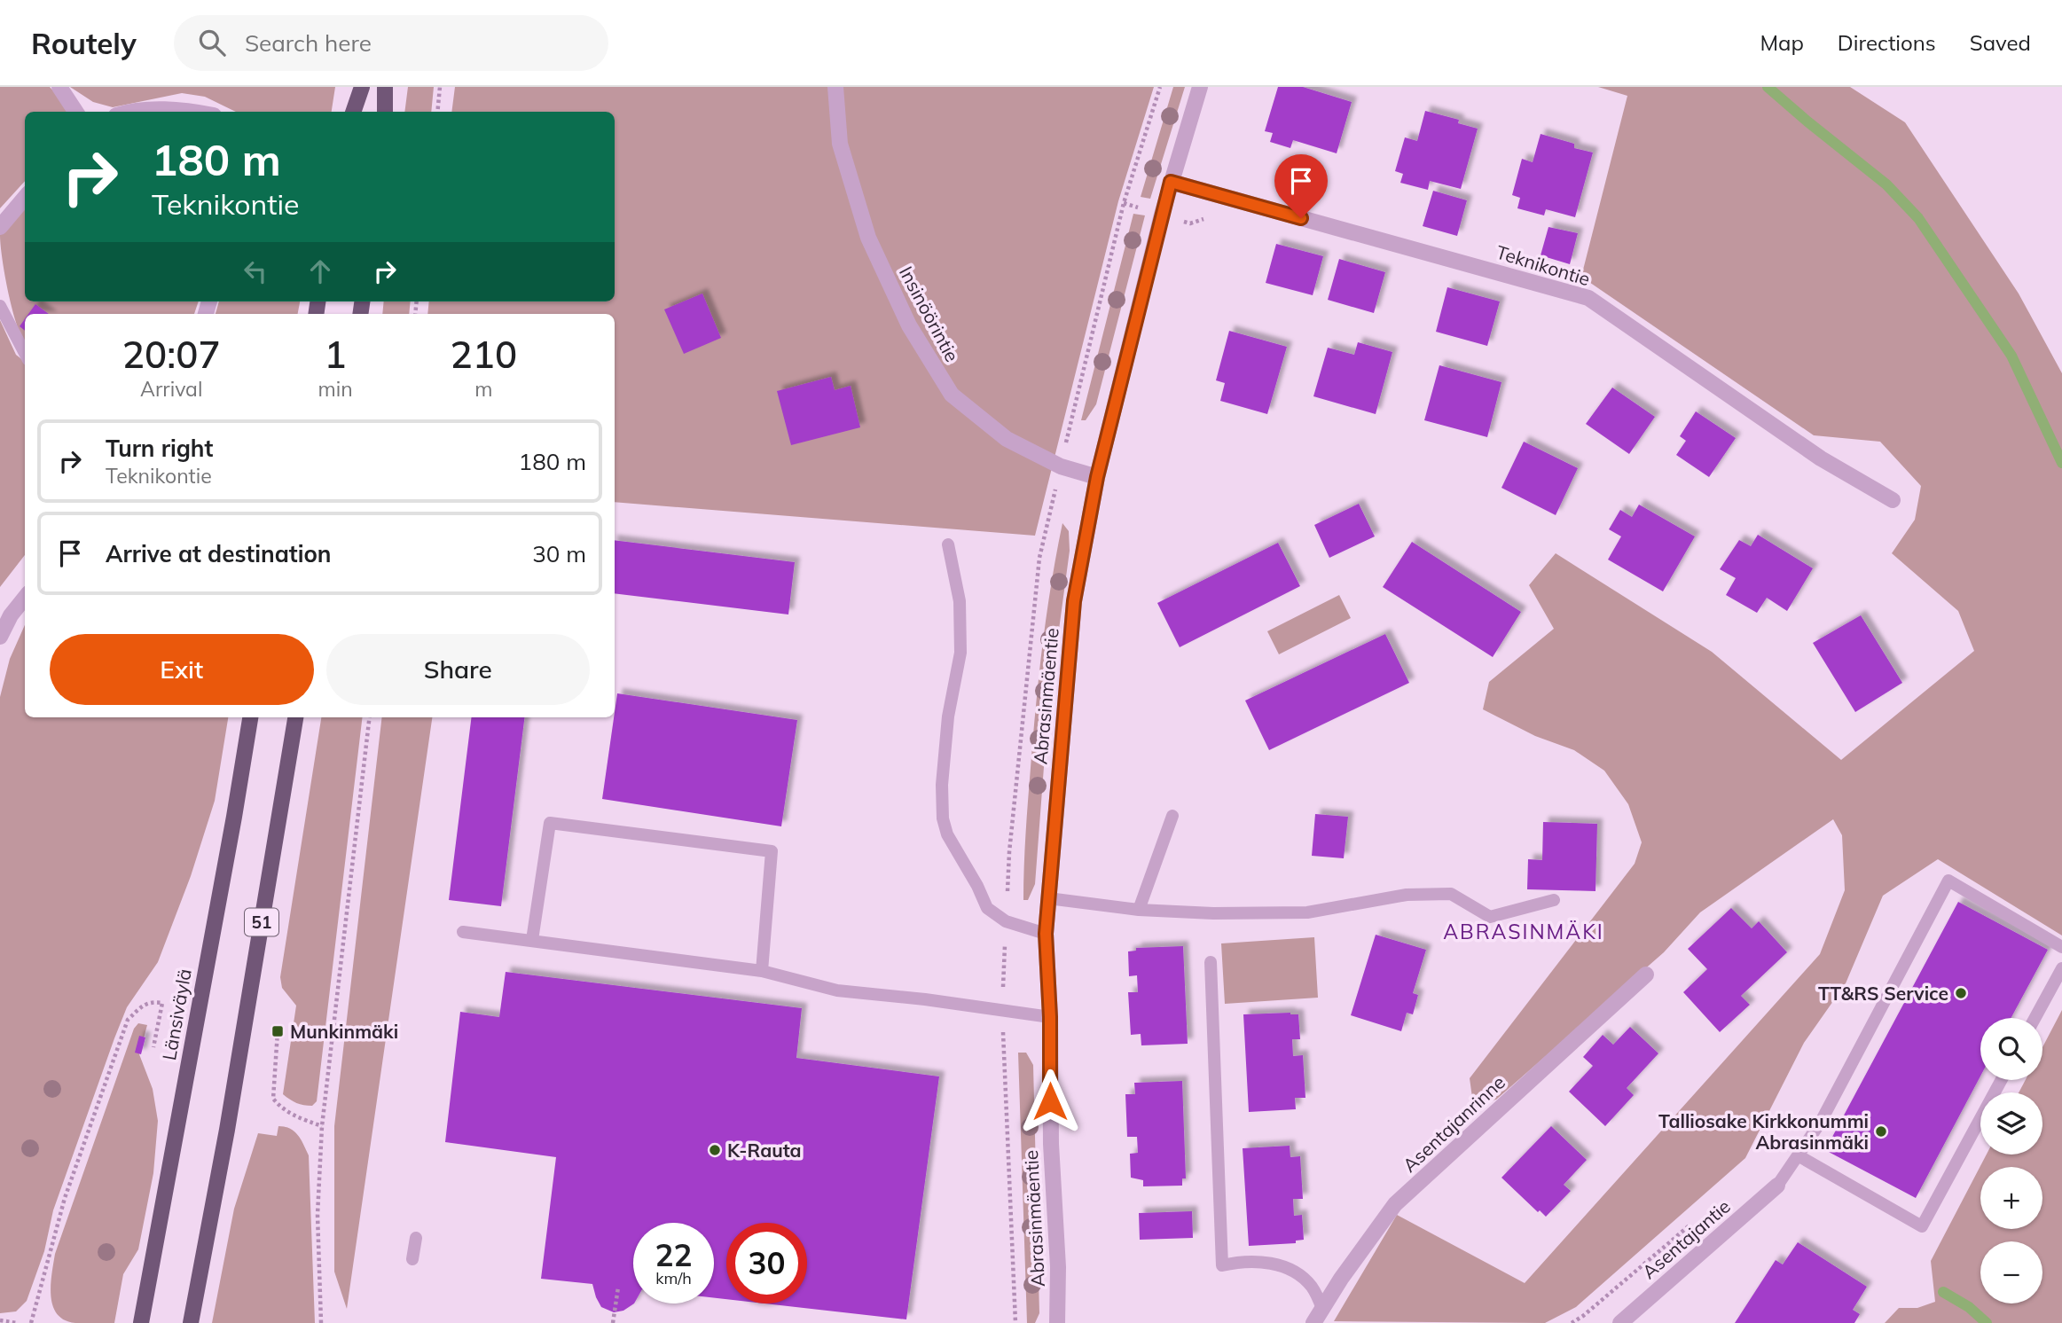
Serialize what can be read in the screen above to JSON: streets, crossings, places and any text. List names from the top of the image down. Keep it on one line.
{"streets":{"main road":["51","Länsiväylä"],"street":["Teknikontie","Insinöörintie","Abrasinmäentie","Asentajanrinne","Asentajantie"]},"crossings":[["Teknikontie","Abrasinmäentie"],["Insinöörintie","Abrasinmäentie"]],"districts":["ABRASINMÄKI"],"places":{"other":["TT&RS Service","Talliosake Kirkkonummi Abrasinmäki","K-Rauta"],"transit":["Munkinmäki"]},"page":{"header":"Routely","search":"Search here","nav":["Map","Directions","Saved"],"turn":["180 m","Teknikontie"],"eta":["20:07","Arrival","1","min","210","m"],"list":[{"name":"Turn right","note":"Teknikontie","value":"180 m"},{"name":"Arrive at destination","value":"30 m"}],"buttons":["Exit","Share"],"map_buttons":["+","−"],"speed":"22 km/h","limit":"30"}}
